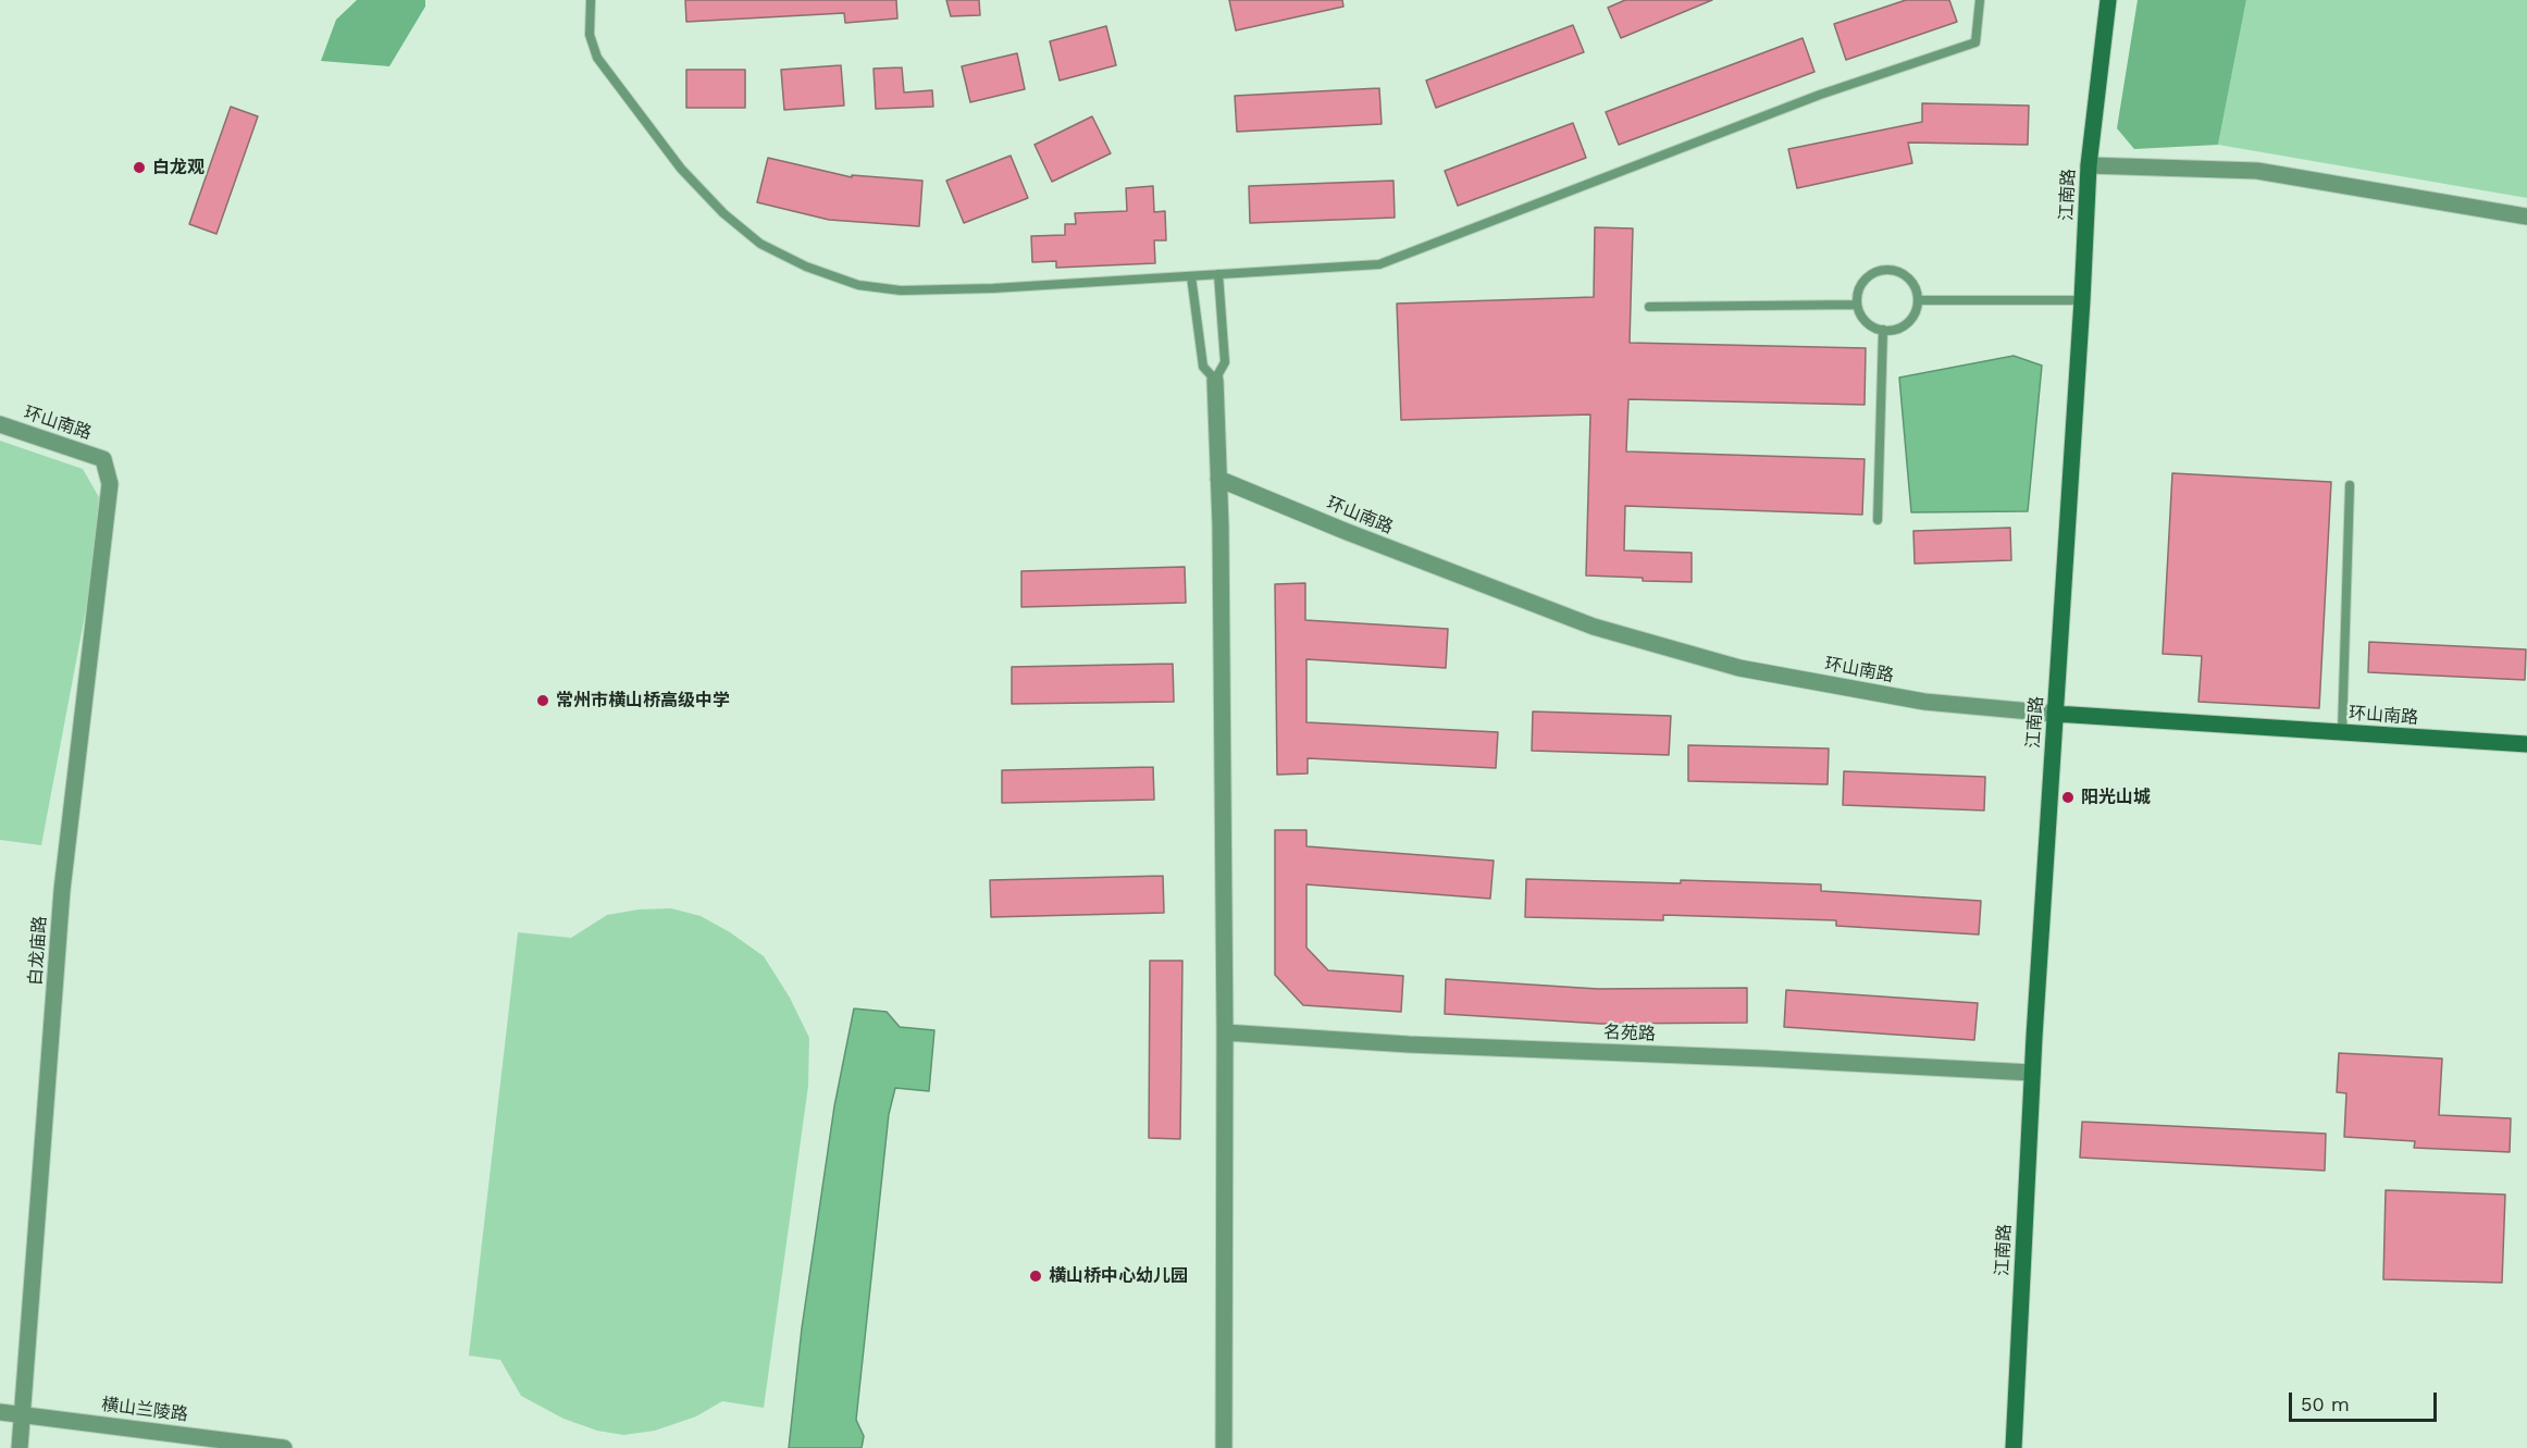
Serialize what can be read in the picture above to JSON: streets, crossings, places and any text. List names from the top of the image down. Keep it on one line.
{"streets":{"main road":["江南路","环山南路"],"street":["白龙庙路","名苑路","横山兰陵路"]},"crossings":[["江南路","环山南路"],["江南路","名苑路"],["环山南路","白龙庙路"],["白龙庙路","横山兰陵路"]],"places":["白龙观","常州市横山桥高级中学","阳光山城","横山桥中心幼儿园"],"scale_bar":"50 m"}
